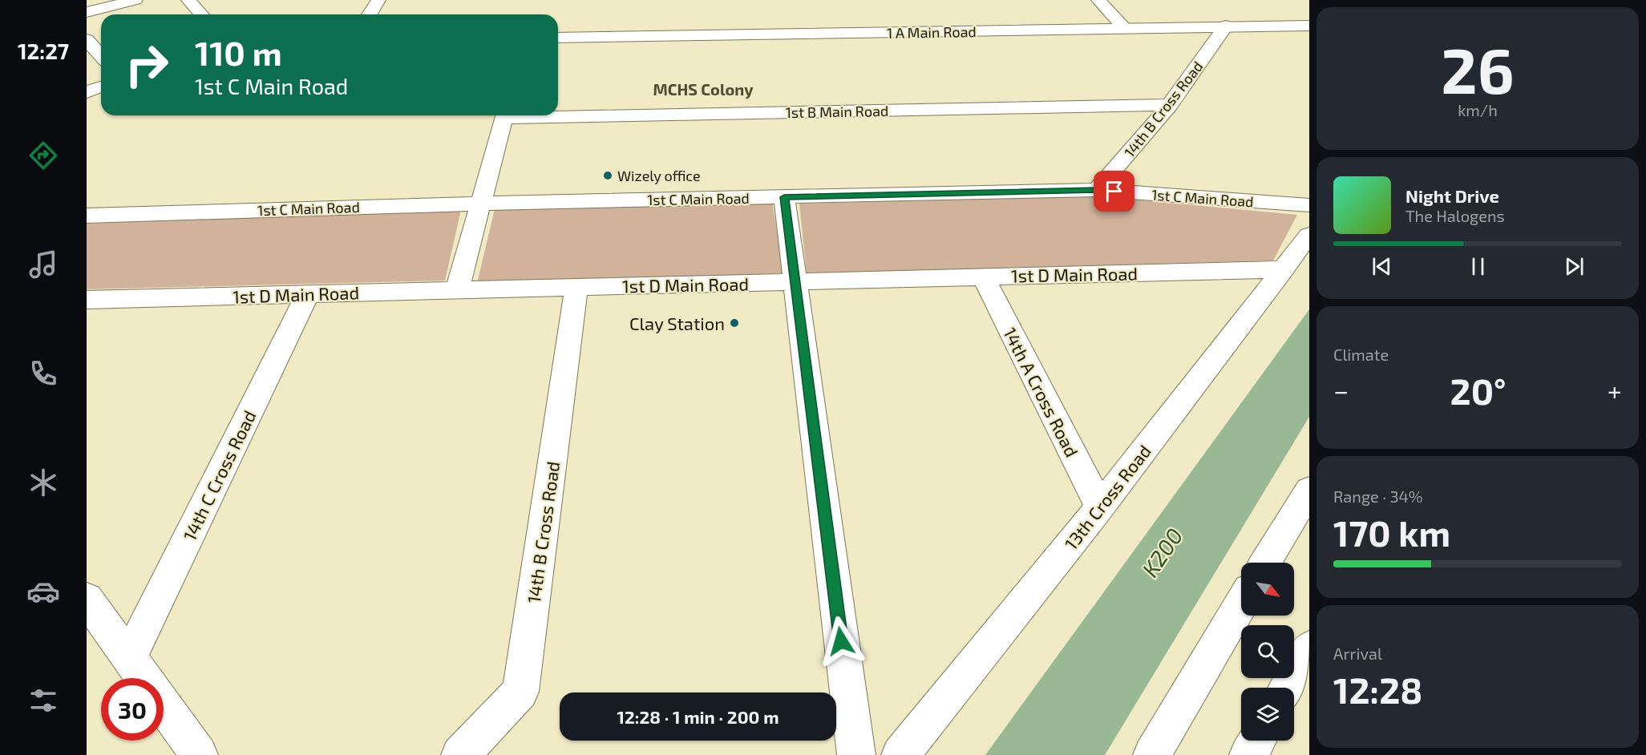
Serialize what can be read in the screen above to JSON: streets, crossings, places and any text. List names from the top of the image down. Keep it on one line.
{"streets":{"street":["1 A Main Road","14th B Cross Road","1st B Main Road","1st C Main Road","1st D Main Road","14th A Cross Road","14th C Cross Road","13th Cross Road"]},"crossings":[["1 A Main Road","14th B Cross Road"],["14th B Cross Road","1st B Main Road"],["14th B Cross Road","1st C Main Road"],["14th B Cross Road","1st D Main Road"],["1st D Main Road","14th A Cross Road"],["1st D Main Road","14th C Cross Road"],["1st D Main Road","13th Cross Road"],["14th A Cross Road","13th Cross Road"]],"districts":["MCHS Colony"],"water":["K200"],"places":["Wizely office","Clay Station"],"north":"bottom right","page":{"tabs":"12:27","tile":[["26","km/h"],"Climate",["Range · 34%","170 km"],["Arrival","12:28"]],"turn":["110 m","1st C Main Road"],"song":["Night Drive","The Halogens"],"heat":["−","20°","+"],"limit":"30","trip":"12:28 · 1 min · 200 m"}}
